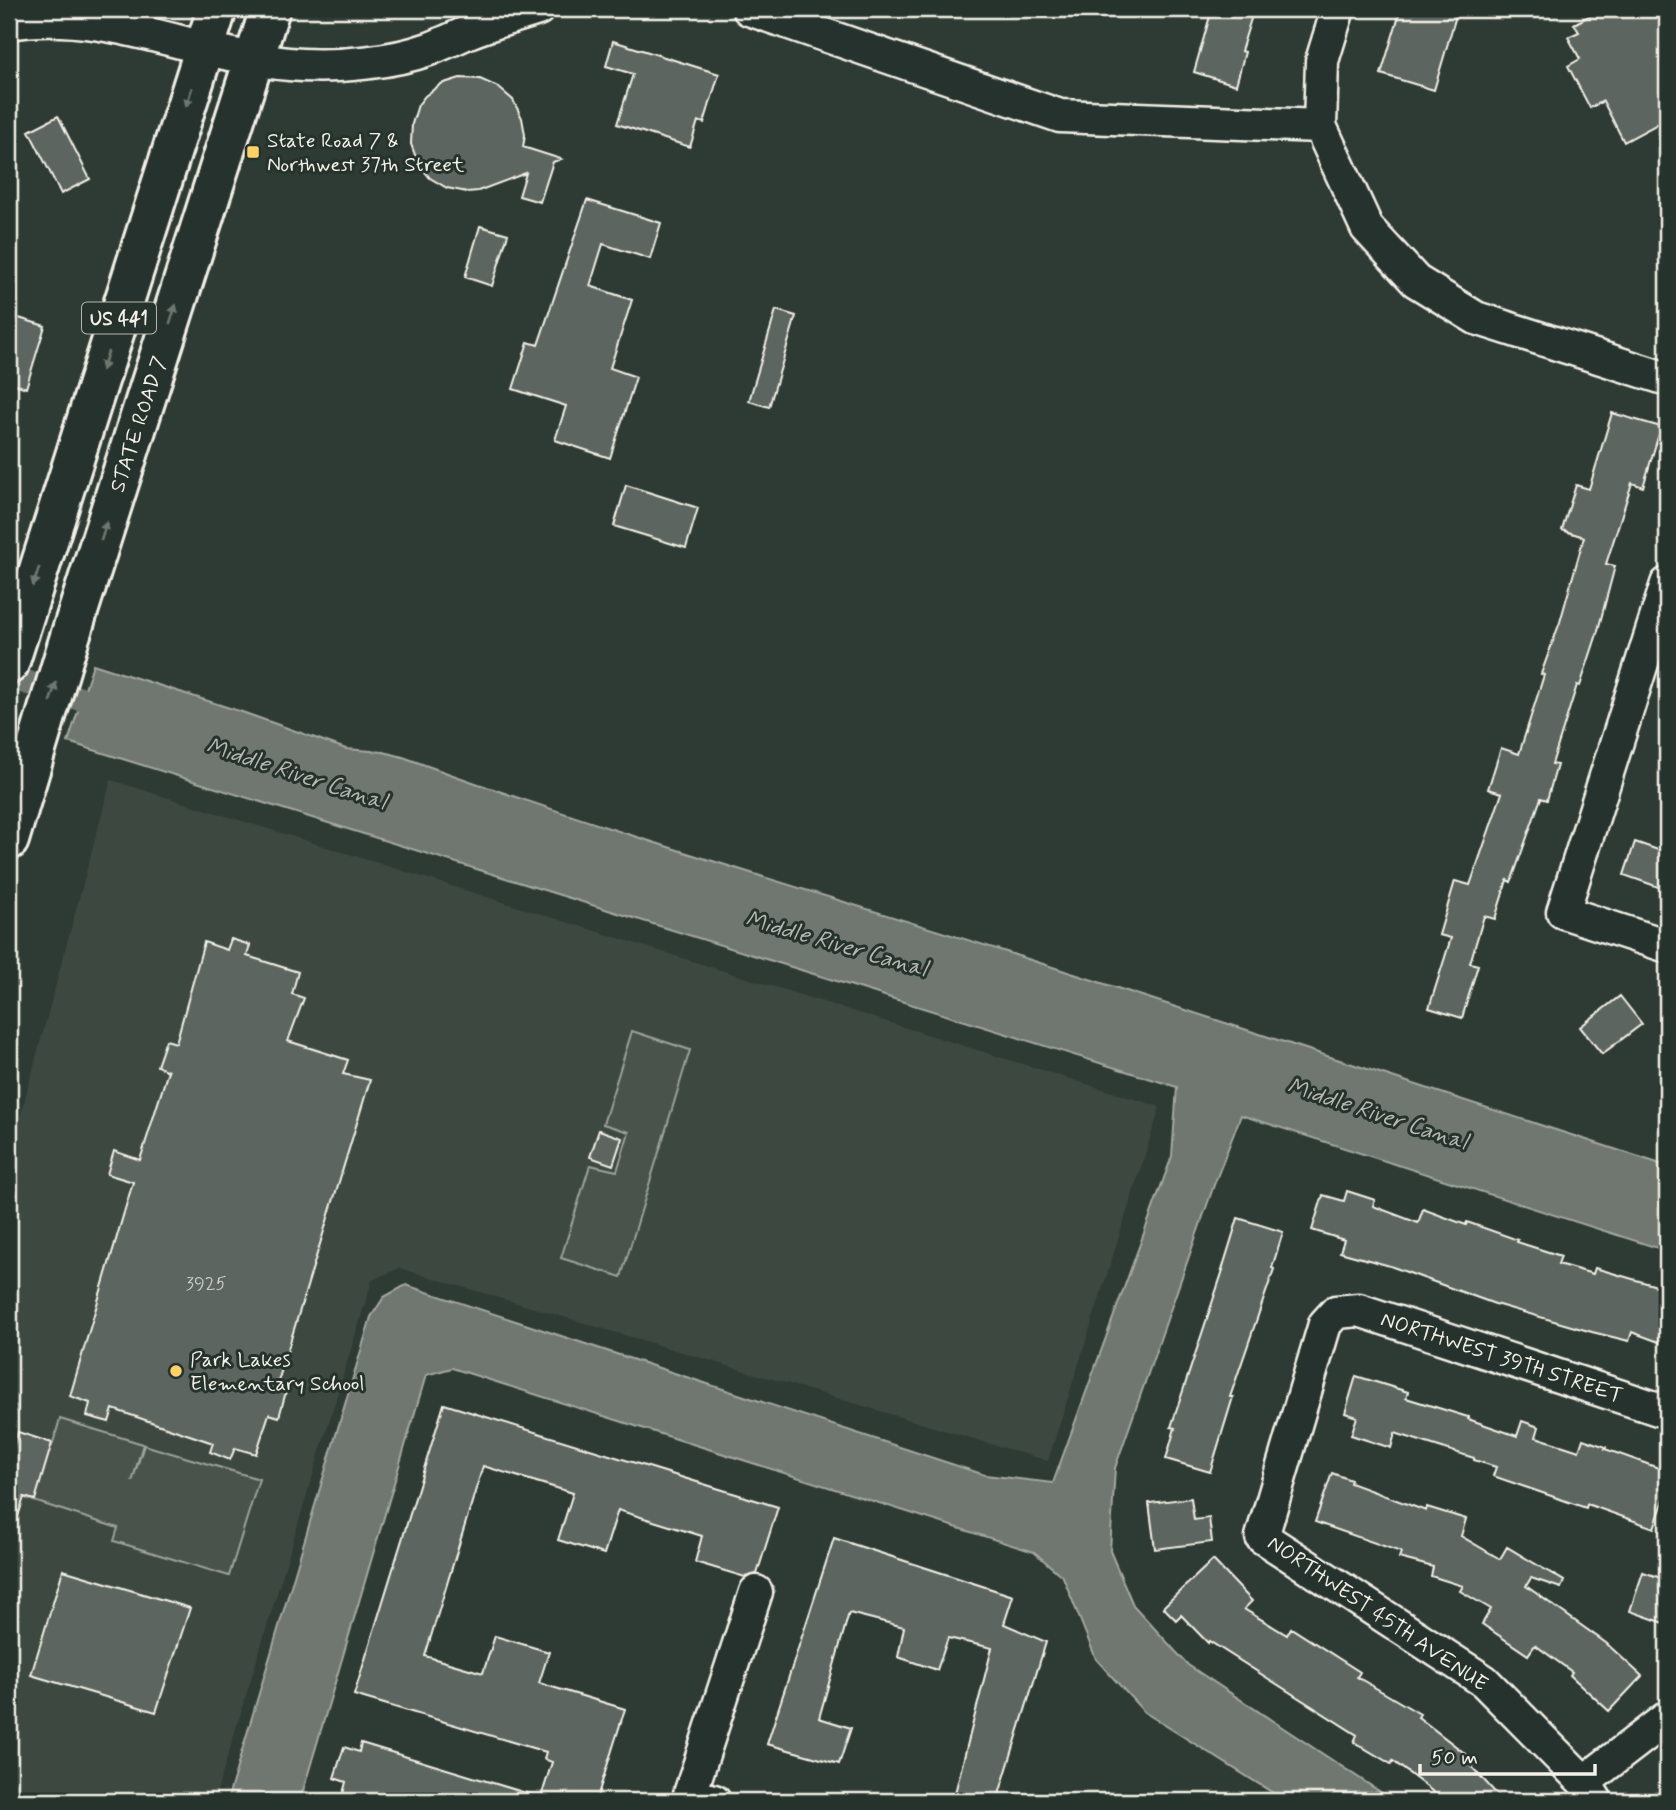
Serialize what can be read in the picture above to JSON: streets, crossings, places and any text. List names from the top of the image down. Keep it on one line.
{"streets":{"main road":["US 441","STATE ROAD 7"],"street":["NORTHWEST 39TH STREET","NORTHWEST 45TH AVENUE"]},"crossings":[["NORTHWEST 39TH STREET","NORTHWEST 45TH AVENUE"]],"water":["Middle River Canal"],"places":{"transit":["State Road 7 & Northwest 37th Street"],"other":["Park Lakes Elementary School"]},"house_numbers":["3925"],"scale_bar":"50 m"}
